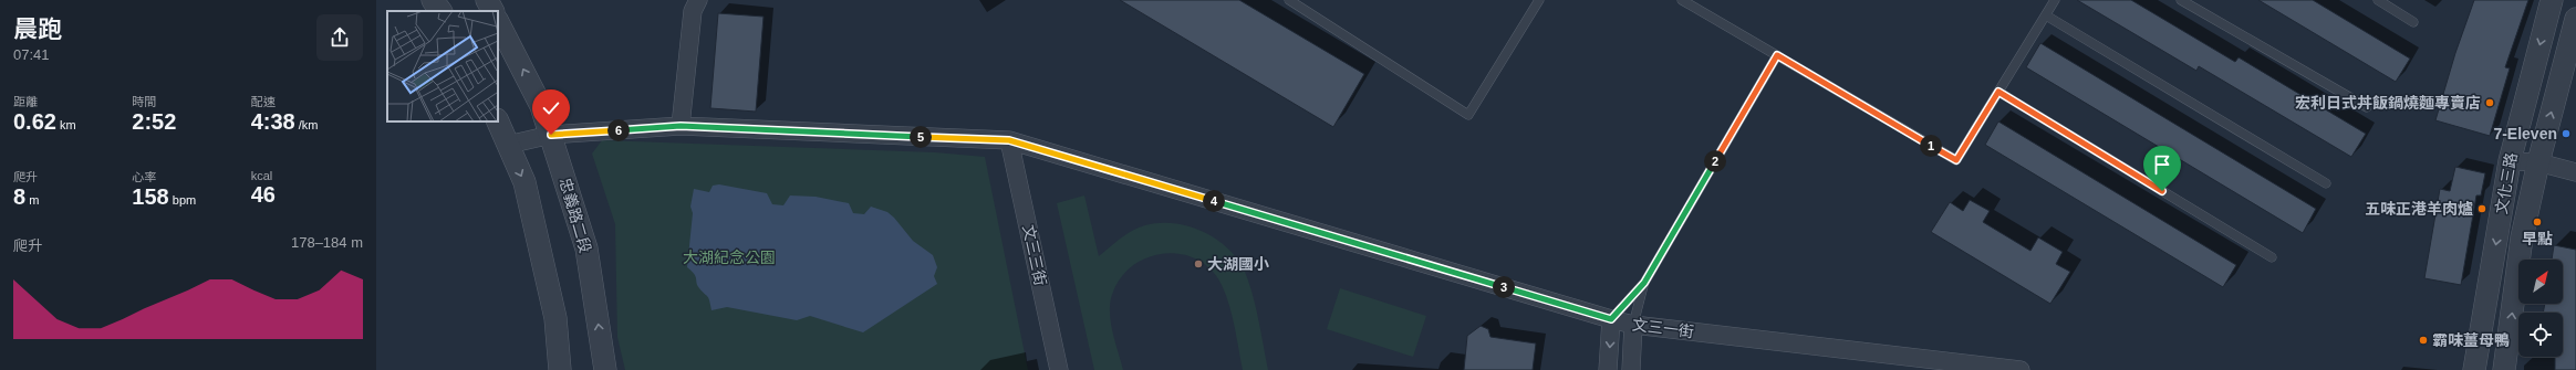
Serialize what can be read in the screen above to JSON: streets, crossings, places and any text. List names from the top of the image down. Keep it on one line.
{"streets":{"street":["文化三路","忠義路二段","文三三街","文三一街"]},"crossings":[["忠義路二段","文三一街"],["文三三街","文三一街"]],"parks":["大湖紀念公園"],"places":["宏利日式丼飯鍋燒麵專賣店","7-Eleven","五味正港羊肉爐","早點","大湖國小","霸味薑母鴨"],"north":"top right","page":{"heading":["晨跑","07:41"],"stats":[["距離","0.62 km"],["時間","2:52"],["配速","4:38 /km"],["爬升","8 m"],["心率","158 bpm"],["kcal","46"]],"pins":["6","5","1","2","4","3"],"chart":["爬升","178–184 m"]}}
